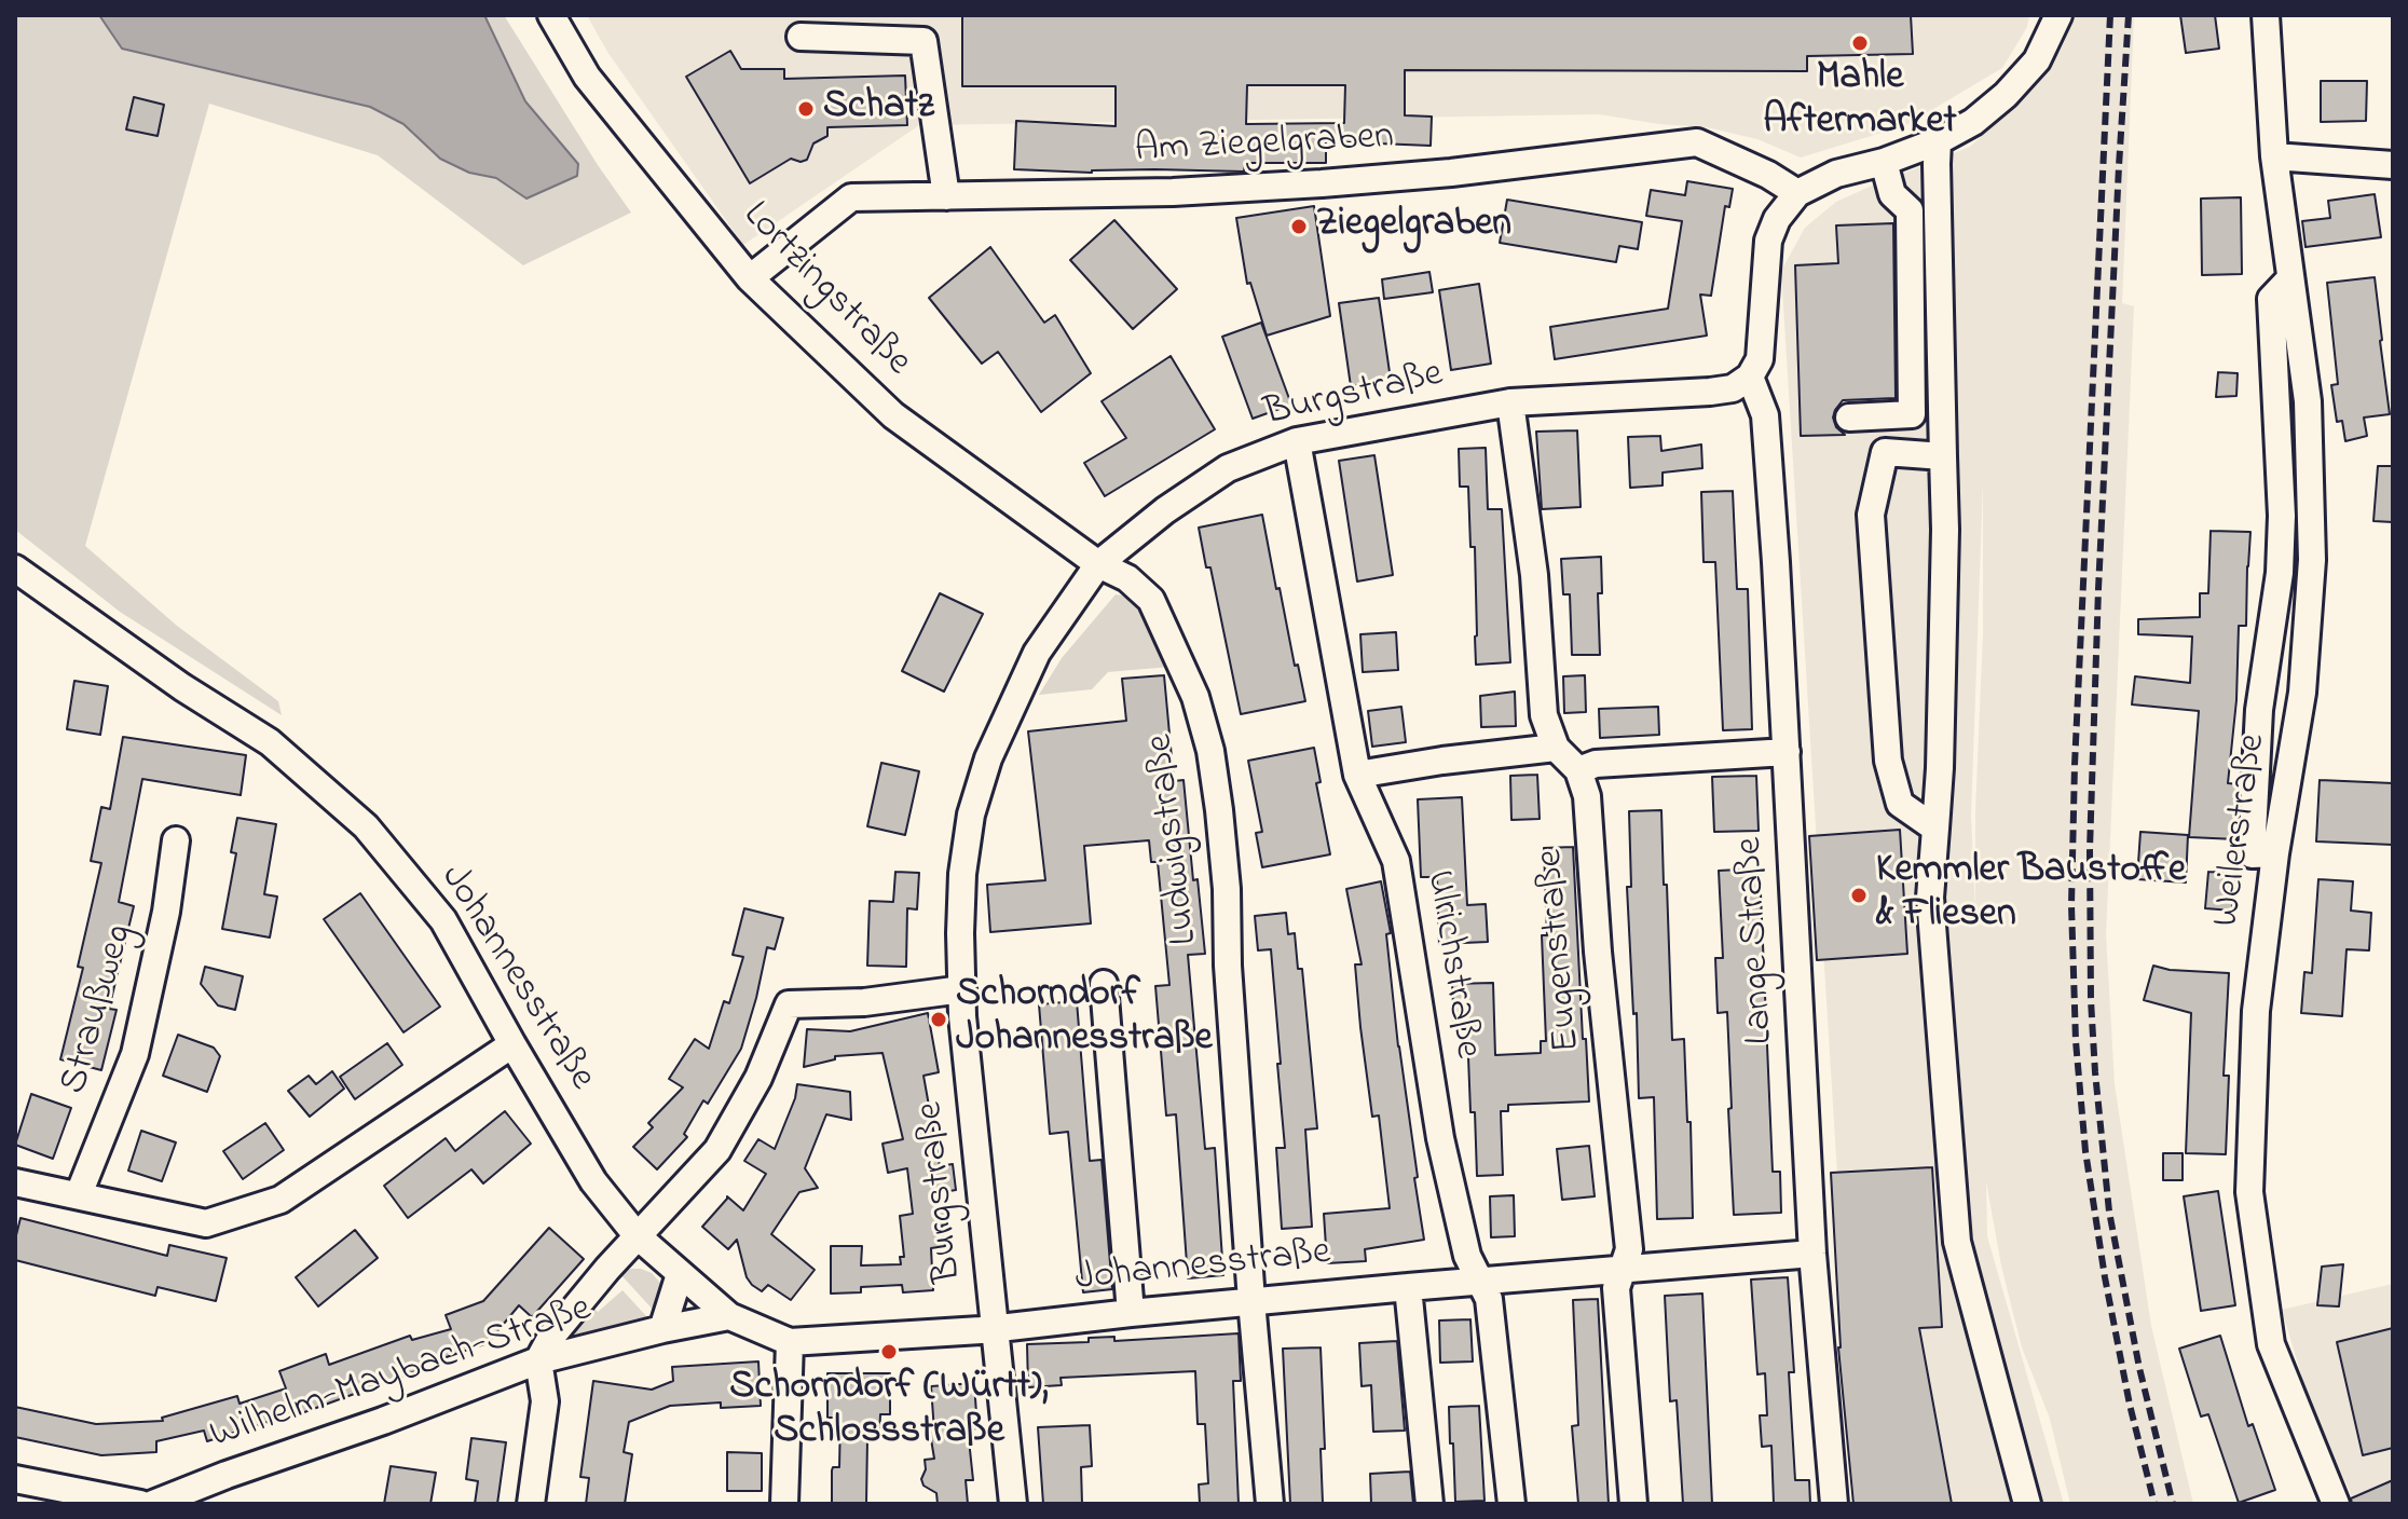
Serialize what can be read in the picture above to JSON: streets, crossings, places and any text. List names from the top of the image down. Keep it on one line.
{"streets":{"street":["Am Ziegelgraben","Lortzingstraße","Burgstraße","Weilerstraße","Ludwigstraße","Lange Straße","Eugenstraße","Ulrichstraße","Johannesstraße","Straußweg","Wilhelm-Maybach-Straße"]},"crossings":[["Am Ziegelgraben","Lortzingstraße"],["Lortzingstraße","Burgstraße"],["Lortzingstraße","Ludwigstraße"],["Burgstraße","Ludwigstraße"],["Burgstraße","Lange Straße"],["Burgstraße","Ulrichstraße"],["Burgstraße","Johannesstraße"],["Ludwigstraße","Johannesstraße"],["Lange Straße","Johannesstraße"],["Eugenstraße","Johannesstraße"],["Ulrichstraße","Johannesstraße"],["Johannesstraße","Wilhelm-Maybach-Straße"]],"places":["Mahle Aftermarket","Schatz","Ziegelgraben","Kemmler Baustoffe & Fliesen","Schorndorf Johannesstraße","Schorndorf (Württ), Schlossstraße"]}
